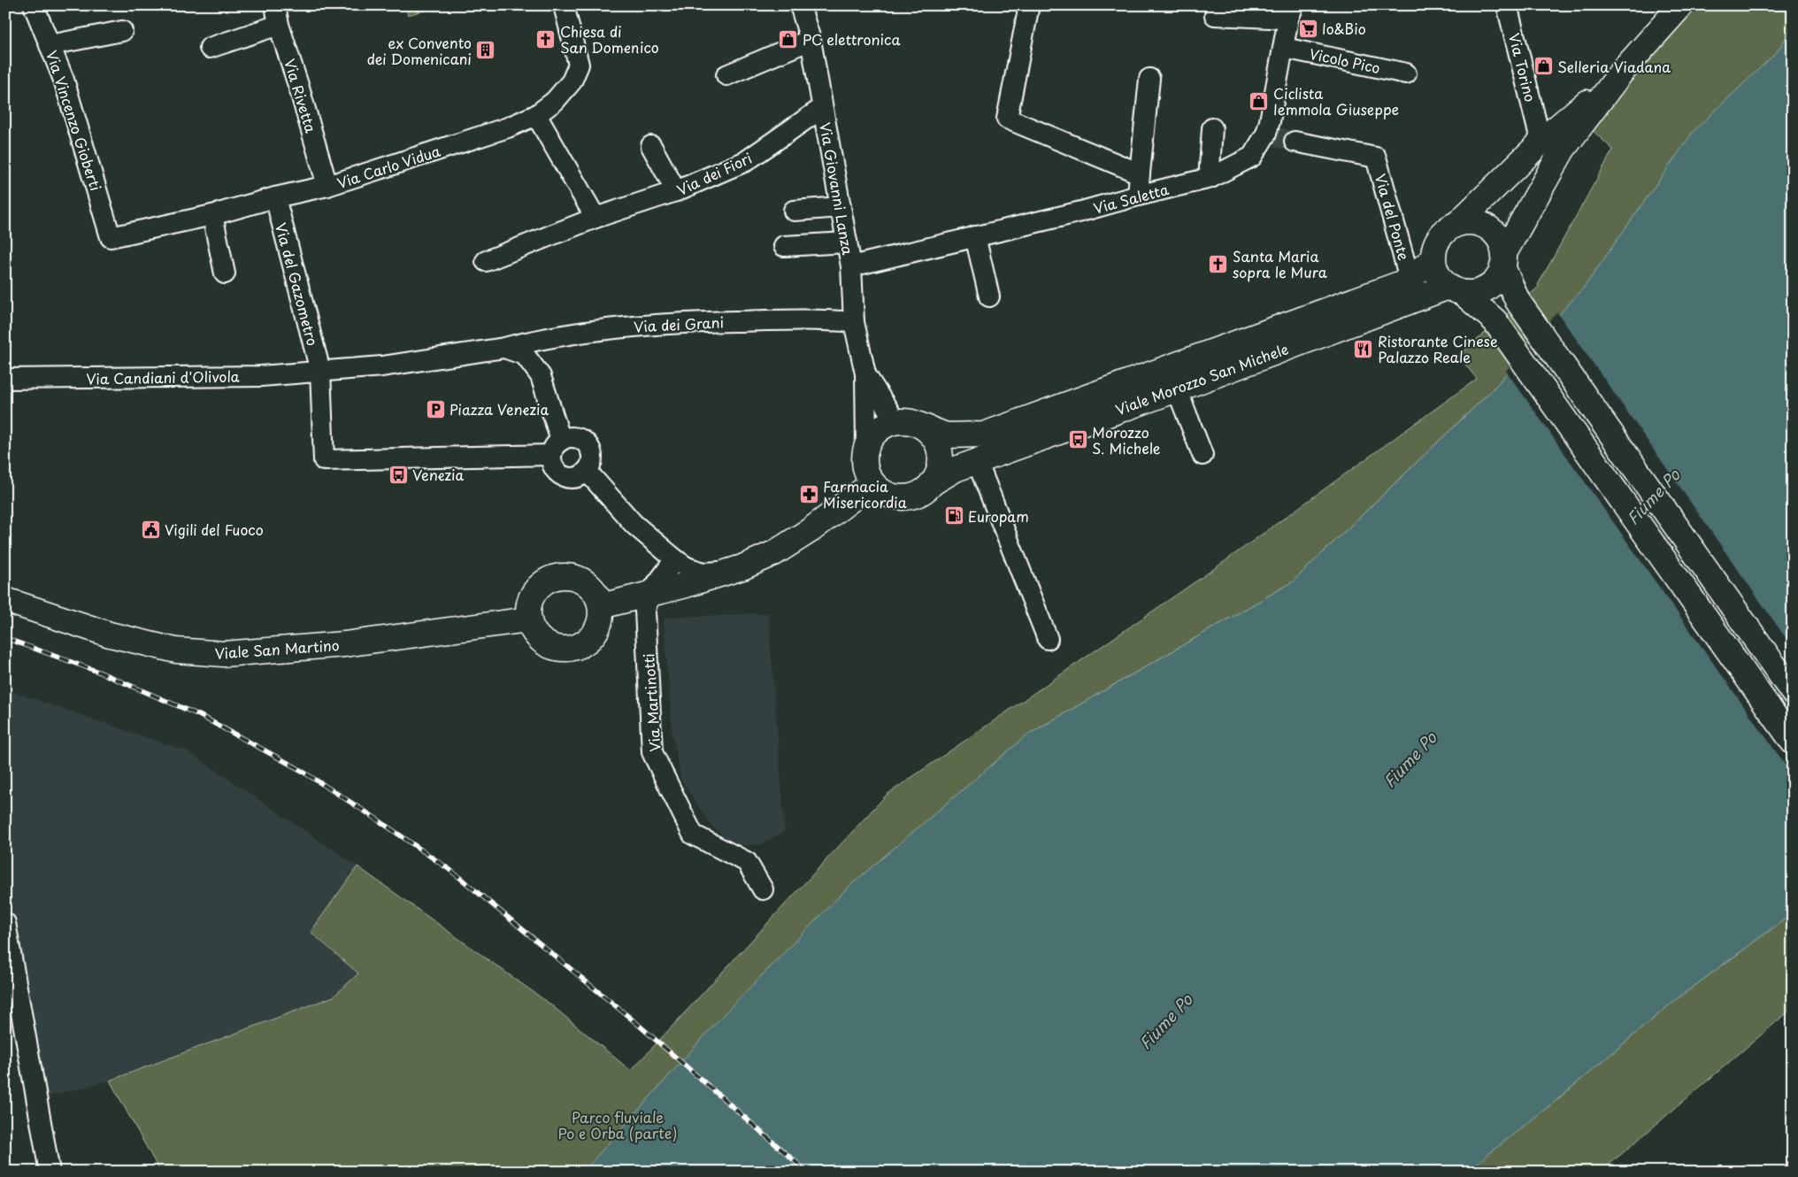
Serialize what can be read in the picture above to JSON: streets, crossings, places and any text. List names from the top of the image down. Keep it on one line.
{"streets":{"main road":["Viale Morozzo San Michele","Viale San Martino"],"street":["Vicolo Pico","Via Torino","Via Rivetta","Via Vincenzo Gioberti","Via Carlo Vidua","Via dei Fiori","Via Giovanni Lanza","Via Saletta","Via del Ponte","Via del Gazometro","Via dei Grani","Via Candiani d'Olivola","Via Martinotti"]},"crossings":[["Vicolo Pico","Via Saletta"],["Via Rivetta","Via Carlo Vidua"],["Via Vincenzo Gioberti","Via Carlo Vidua"],["Via Carlo Vidua","Via del Gazometro"],["Via dei Fiori","Via Giovanni Lanza"],["Via Giovanni Lanza","Via Saletta"],["Via Giovanni Lanza","Via dei Grani"],["Via Giovanni Lanza","Viale Morozzo San Michele"],["Via Saletta","Via del Ponte"],["Via del Ponte","Viale Morozzo San Michele"],["Via del Gazometro","Via Candiani d'Olivola"]],"water":["Fiume Po"],"parks":["Parco fluviale Po e Orba (parte)"],"places":{"supermarket":["Io&Bio"],"church":["Chiesa di San Domenico","Santa Maria sopra le Mura"],"shop":["PC elettronica","Selleria Viadana","Ciclista Iemmola Giuseppe"],"building":["ex Convento dei Domenicani"],"restaurant":["Ristorante Cinese Palazzo Reale"],"parking":["Piazza Venezia"],"bus stop":["Morozzo S. Michele","Venezia"],"pharmacy":["Farmacia Misericordia"],"fuel station":["Europam"],"public building":["Vigili del Fuoco"]}}
